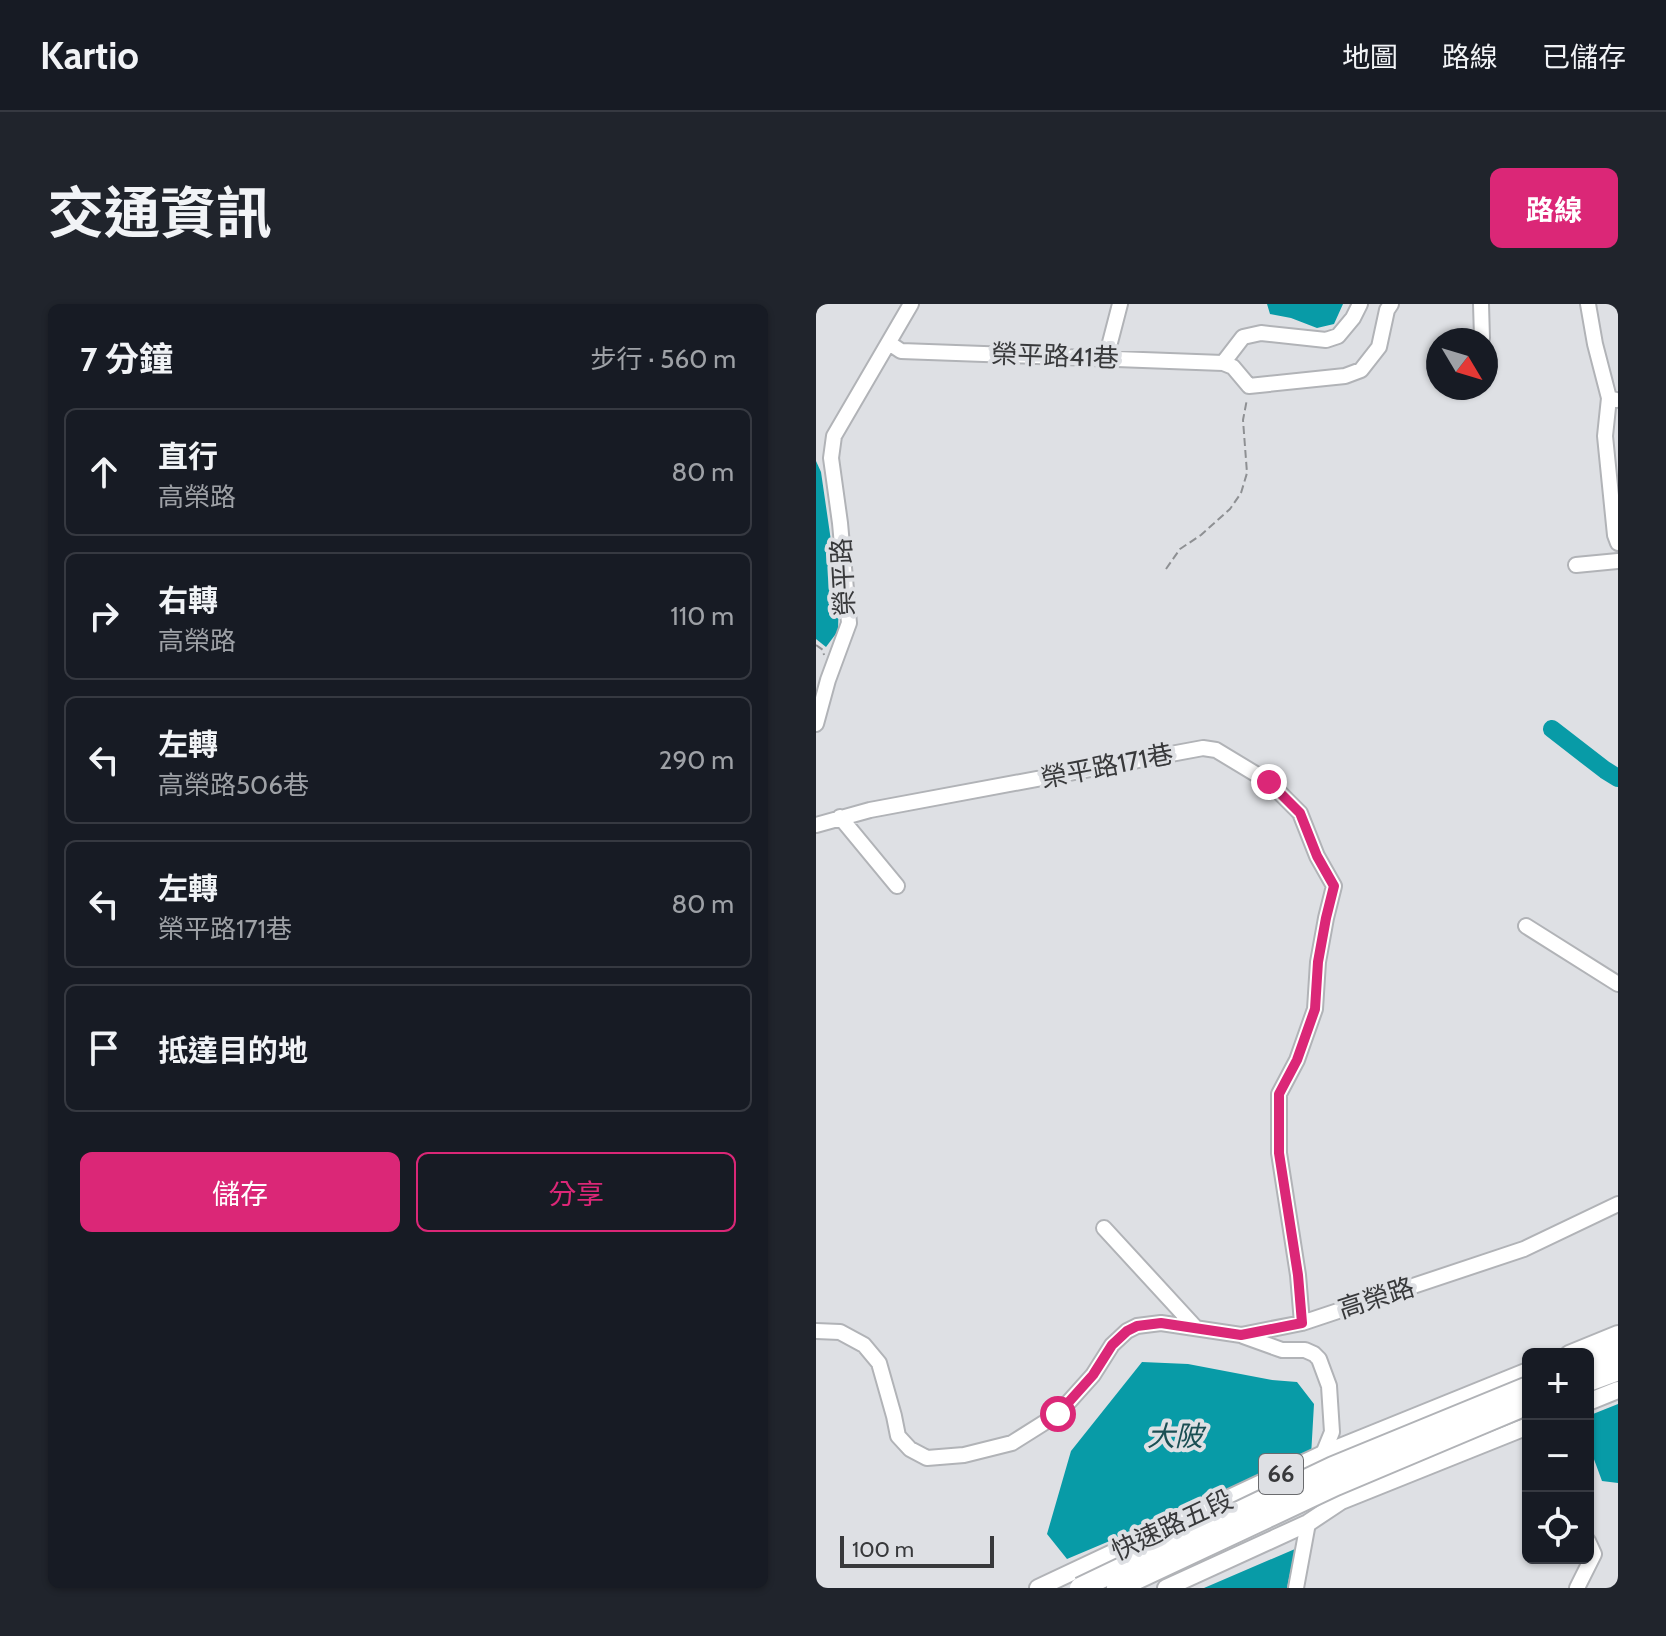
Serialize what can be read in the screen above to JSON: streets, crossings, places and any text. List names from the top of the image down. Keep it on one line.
{"streets":{"highway":["66"],"main road":["快速路五段"],"street":["榮平路41巷","榮平路","榮平路171巷","高榮路"]},"crossings":[["榮平路41巷","榮平路"],["榮平路171巷","高榮路"]],"water":["大陂"],"scale_bar":"100 m","north":"bottom right","page":{"header":"Kartio","nav":["地圖","路線","已儲存"],"title":"交通資訊","buttons":["路線",["儲存","分享"]],"heading":["7 分鐘","步行 · 560 m"],"list":[["直行","高榮路","80 m"],["右轉","高榮路","110 m"],["左轉","高榮路506巷","290 m"],["左轉","榮平路171巷","80 m"],"抵達目的地"],"map_buttons":["+","−"],"scale":"100 m"}}
